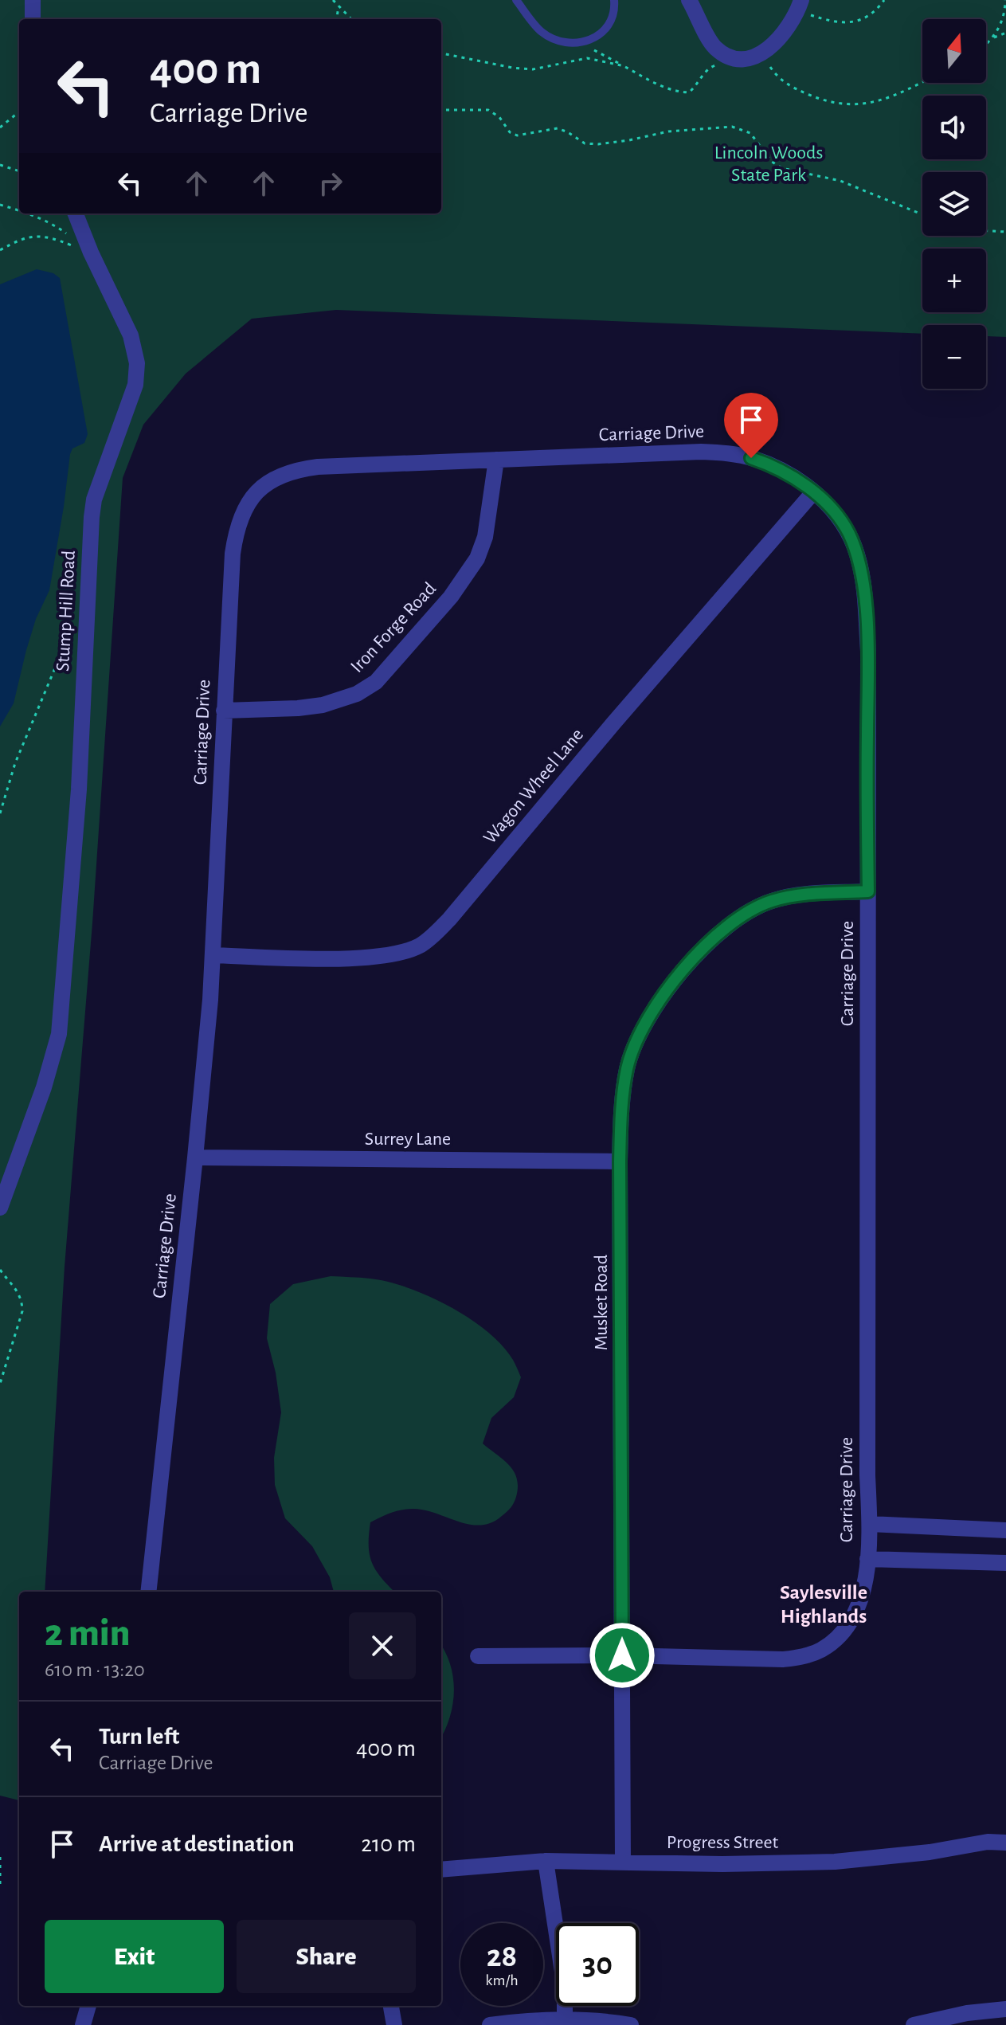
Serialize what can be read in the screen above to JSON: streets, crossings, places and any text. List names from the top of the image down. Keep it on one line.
{"streets":{"street":["Carriage Drive","Stump Hill Road","Iron Forge Road","Wagon Wheel Lane","Surrey Lane","Musket Road","Progress Street"]},"crossings":[["Carriage Drive","Iron Forge Road"],["Carriage Drive","Wagon Wheel Lane"],["Carriage Drive","Surrey Lane"],["Carriage Drive","Musket Road"],["Surrey Lane","Musket Road"],["Musket Road","Progress Street"]],"districts":["Saylesville Highlands"],"parks":["Lincoln Woods State Park"],"north":"top","page":{"map_buttons":["+","−"],"turn":["400 m","Carriage Drive"],"heading":["2 min","610 m · 13:20"],"list":[{"name":"Turn left","note":"Carriage Drive","value":"400 m"},{"name":"Arrive at destination","value":"210 m"}],"buttons":["Exit","Share"],"speed":"28 km/h","limit":"30"}}
